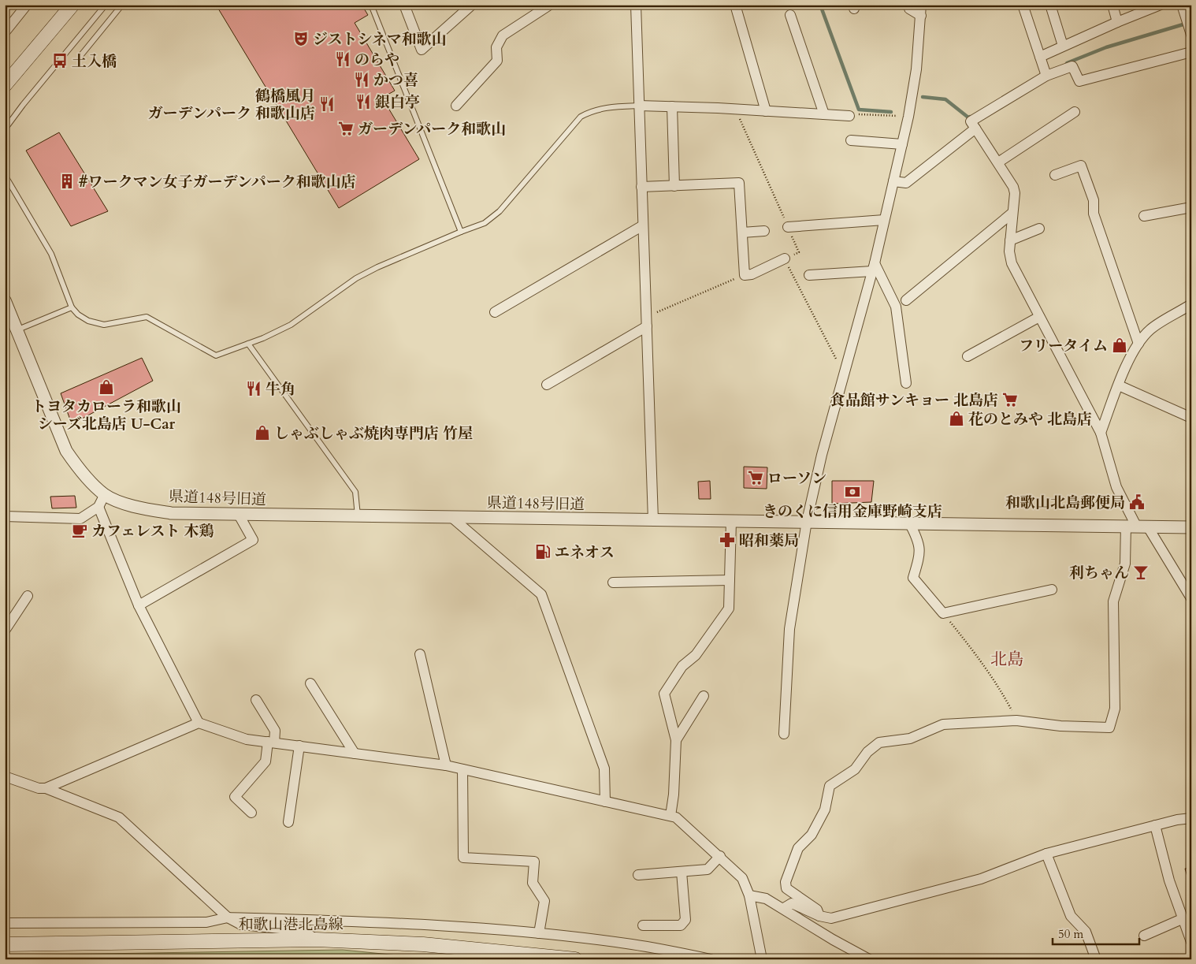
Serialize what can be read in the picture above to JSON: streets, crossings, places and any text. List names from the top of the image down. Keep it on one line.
{"streets":{"main road":["和歌山港北島線"],"street":["県道148号旧道"]},"districts":["北島"],"places":{"theatre":["ジストシネマ和歌山"],"restaurant":["のらや","かつ喜","銀白亭","鶴橋風月 ガーデンパーク 和歌山店","牛角"],"bus stop":["土入橋"],"supermarket":["ガーデンパーク和歌山","食品館サンキョー 北島店","ローソン"],"building":["#ワークマン女子ガーデンパーク和歌山店"],"shop":["フリータイム","トヨタカローラ和歌山 シーズ北島店 U-Car","花のとみや 北島店","しゃぶしゃぶ焼肉専門店 竹屋"],"bank":["きのくに信用金庫野崎支店"],"public building":["和歌山北島郵便局"],"cafe":["カフェレスト 木鶏"],"pharmacy":["昭和薬局"],"fuel station":["エネオス"],"bar":["利ちゃん"]},"scale_bar":"50 m"}
